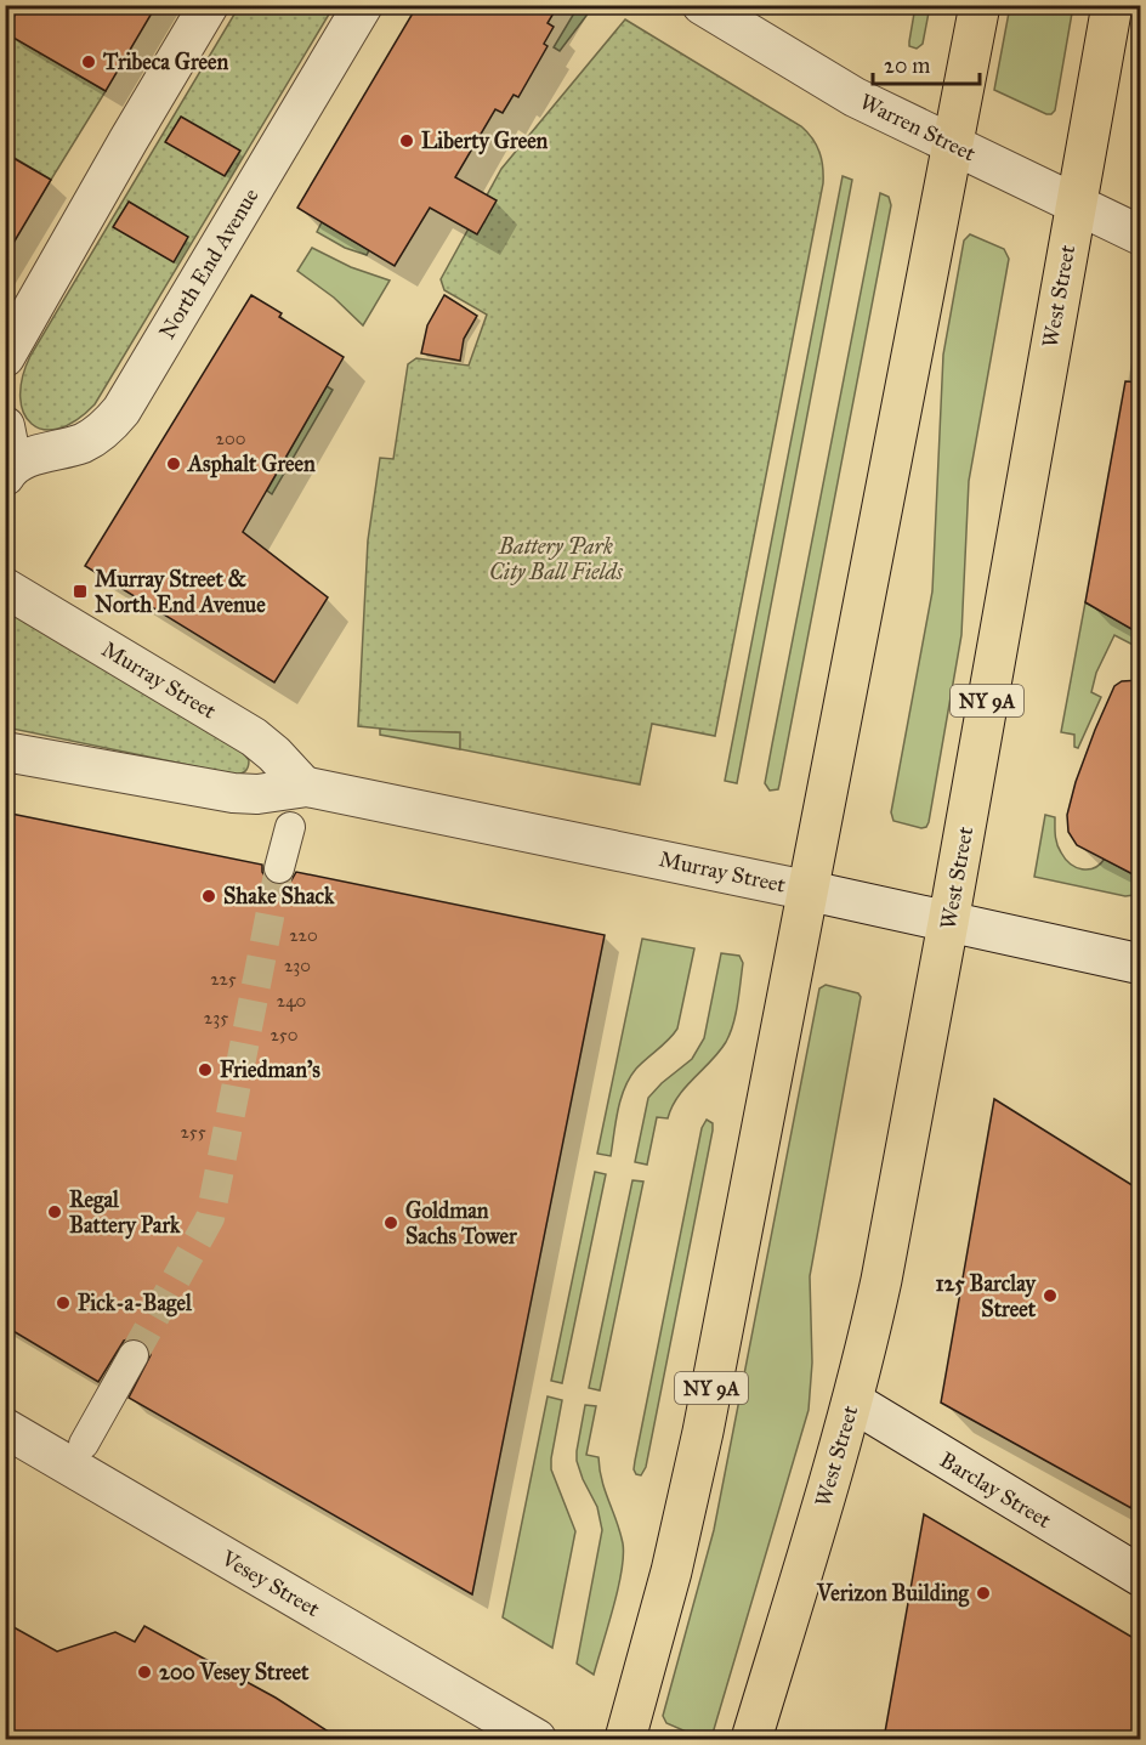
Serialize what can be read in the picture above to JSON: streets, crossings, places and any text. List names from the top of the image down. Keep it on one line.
{"streets":{"highway":["West Street","NY 9A"],"main road":["Murray Street","Barclay Street"],"street":["Warren Street","North End Avenue","Vesey Street"]},"crossings":[["Warren Street","West Street"],["Warren Street","NY 9A"],["West Street","Murray Street"],["West Street","Barclay Street"],["Murray Street","NY 9A"]],"parks":["Battery Park City Ball Fields"],"places":{"other":["Tribeca Green","Liberty Green","Asphalt Green","Shake Shack","Friedman's","Regal Battery Park","Goldman Sachs Tower","125 Barclay Street","Pick-a-Bagel","Verizon Building","200 Vesey Street"],"transit":["Murray Street & North End Avenue"]},"house_numbers":["200","220","230","225","240","235","250","255"],"scale_bar":"20 m"}
